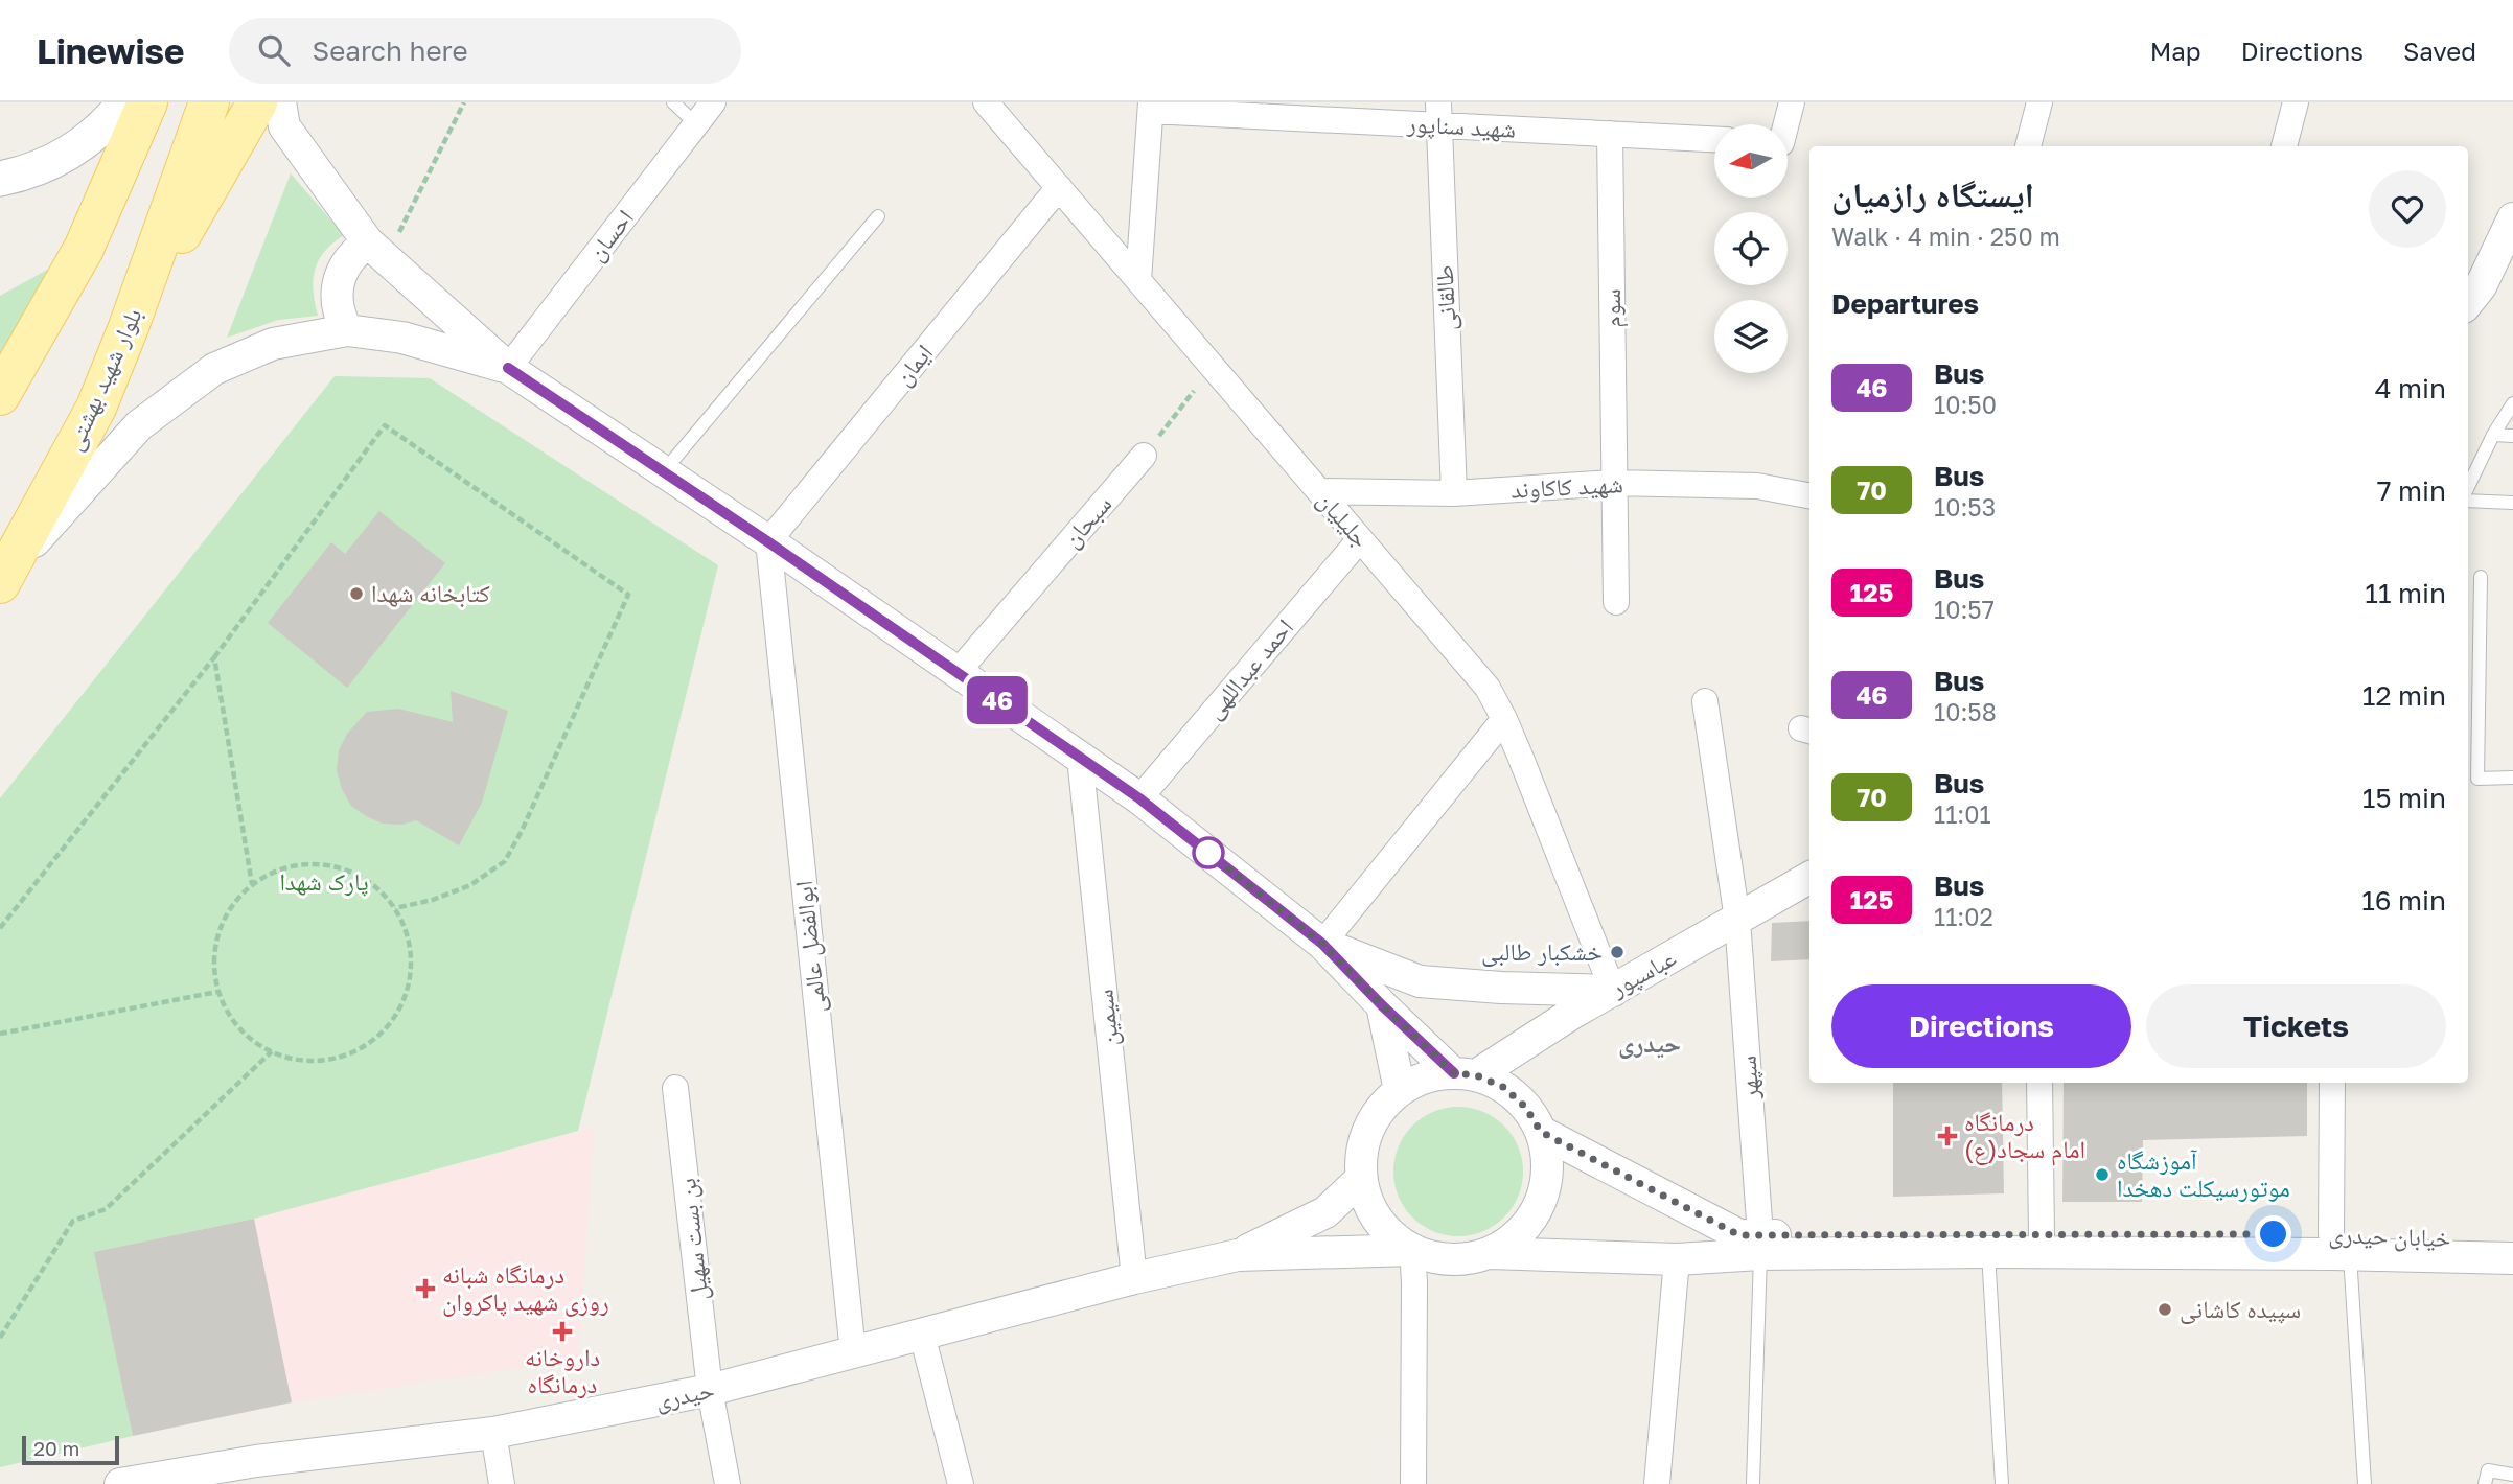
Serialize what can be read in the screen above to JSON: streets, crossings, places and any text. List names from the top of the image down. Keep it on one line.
{"streets":{"main road":["بلوار شهید بهشتی"],"street":["شهید سناپور","احسان","طالقانی","سوم","ایمان","شهید کاکاوند","جلیلیان","سبحان","احمد عبداللهی","ابوالفضل عالمی","عباسپور","سیمین","سپهر","خیابان حیدری","بن بست سهیل","حیدری"]},"crossings":[["شهید سناپور","طالقانی"],["شهید سناپور","سوم"],["طالقانی","شهید کاکاوند"],["سوم","شهید کاکاوند"],["ایمان","جلیلیان"],["ایمان","ابوالفضل عالمی"],["شهید کاکاوند","جلیلیان"],["جلیلیان","احمد عبداللهی"],["جلیلیان","عباسپور"],["ابوالفضل عالمی","حیدری"],["عباسپور","سپهر"],["سیمین","حیدری"],["سپهر","خیابان حیدری"],["بن بست سهیل","حیدری"]],"districts":["حیدری"],"parks":["پارک شهدا"],"places":{"other":["کتابخانه شهدا","خشکبار طالبی","آموزشگاه موتورسیکلت دهخدا","سپیده کاشانی"],"health":["درمانگاه امام سجاد(ع)","درمانگاه شبانه روزی شهید پاکروان","داروخانه درمانگاه"]},"lines":["bus line 46"],"scale_bar":"20 m","north":"left","page":{"header":"Linewise","search":"Search here","nav":["Map","Directions","Saved"],"on_map":"46","heading":[["ایستگاه رازمیان","Walk · 4 min · 250 m"],"Departures"],"list":[{"mark":"46","name":"Bus","note":"10:50","value":"4 min"},{"mark":"70","name":"Bus","note":"10:53","value":"7 min"},{"mark":"125","name":"Bus","note":"10:57","value":"11 min"},{"mark":"46","name":"Bus","note":"10:58","value":"12 min"},{"mark":"70","name":"Bus","note":"11:01","value":"15 min"},{"mark":"125","name":"Bus","note":"11:02","value":"16 min"}],"buttons":["Directions","Tickets"],"scale":"20 m"}}
